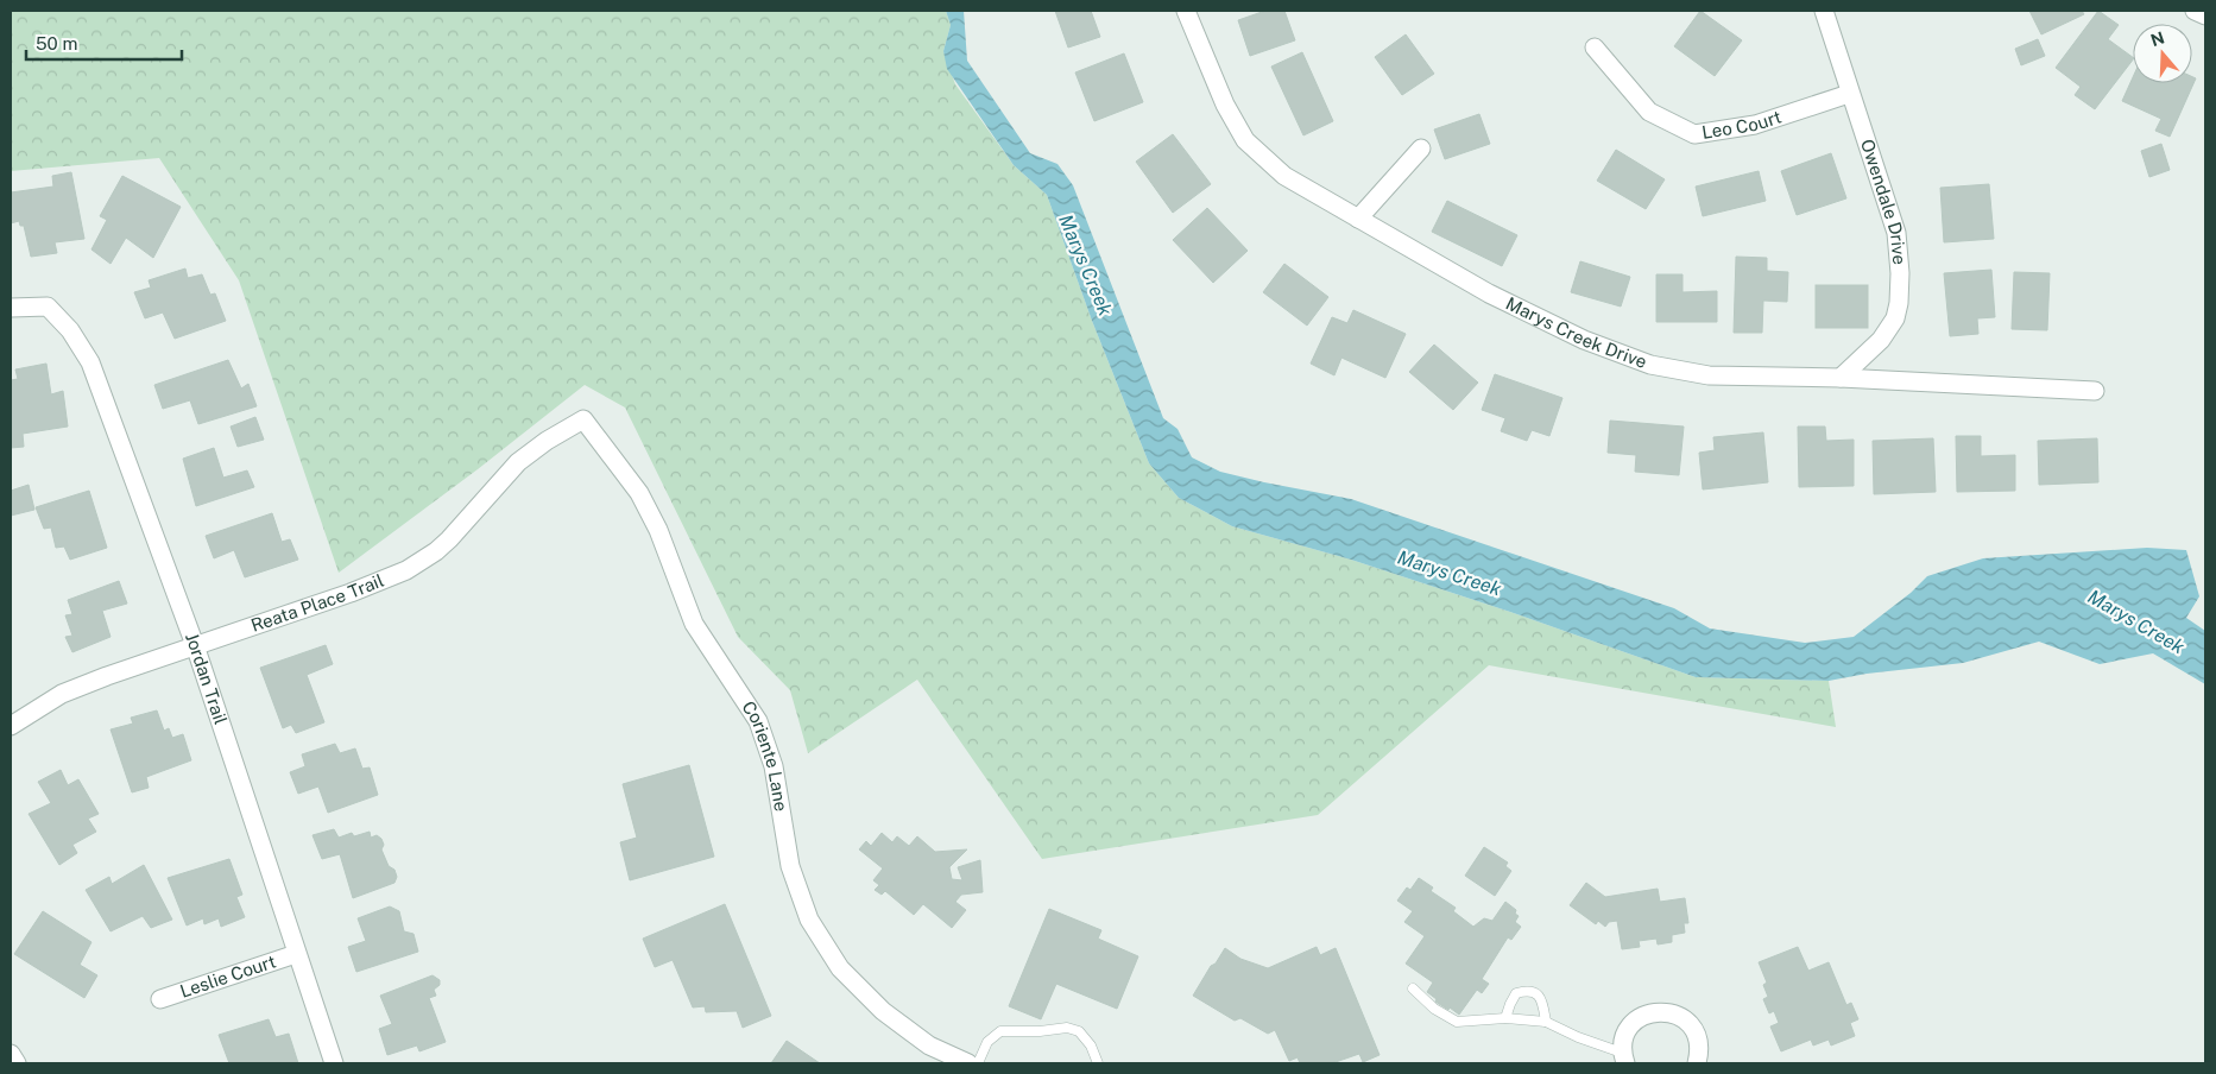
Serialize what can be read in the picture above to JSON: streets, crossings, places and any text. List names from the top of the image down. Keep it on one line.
{"streets":{"street":["Leo Court","Owendale Drive","Marys Creek Drive","Reata Place Trail","Jordan Trail","Coriente Lane","Leslie Court"]},"crossings":[["Leo Court","Owendale Drive"],["Owendale Drive","Marys Creek Drive"],["Reata Place Trail","Jordan Trail"],["Reata Place Trail","Coriente Lane"],["Jordan Trail","Leslie Court"]],"water":["Marys Creek"],"scale_bar":"50 m","north":"top"}
